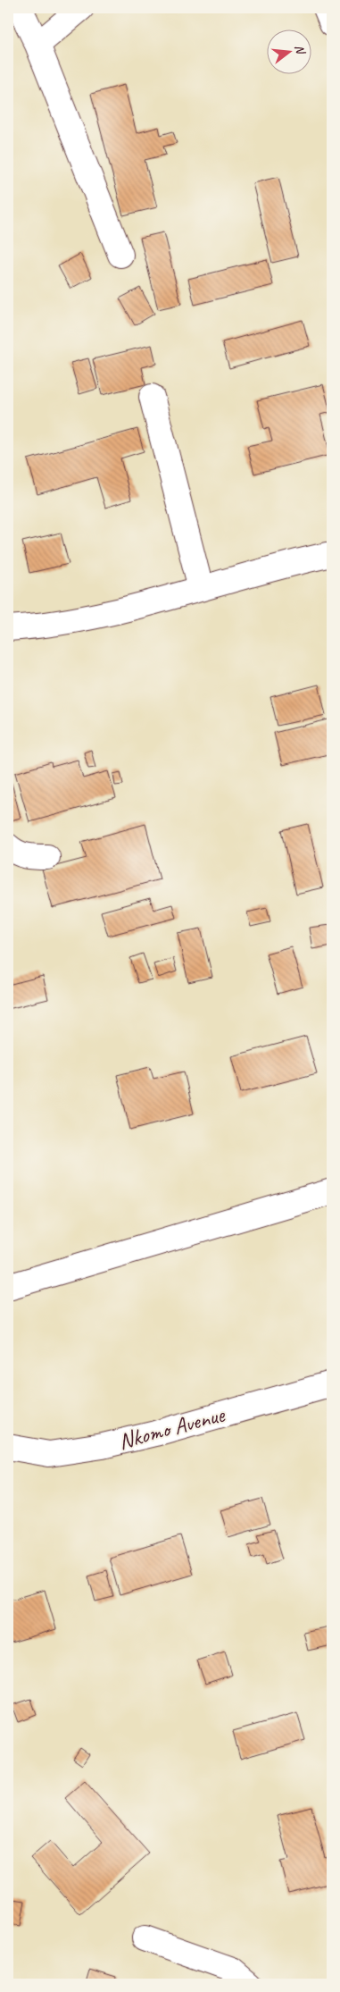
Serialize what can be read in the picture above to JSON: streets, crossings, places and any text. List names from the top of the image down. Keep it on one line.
{"streets":{"street":["Nkomo Avenue"]},"north":"right"}
